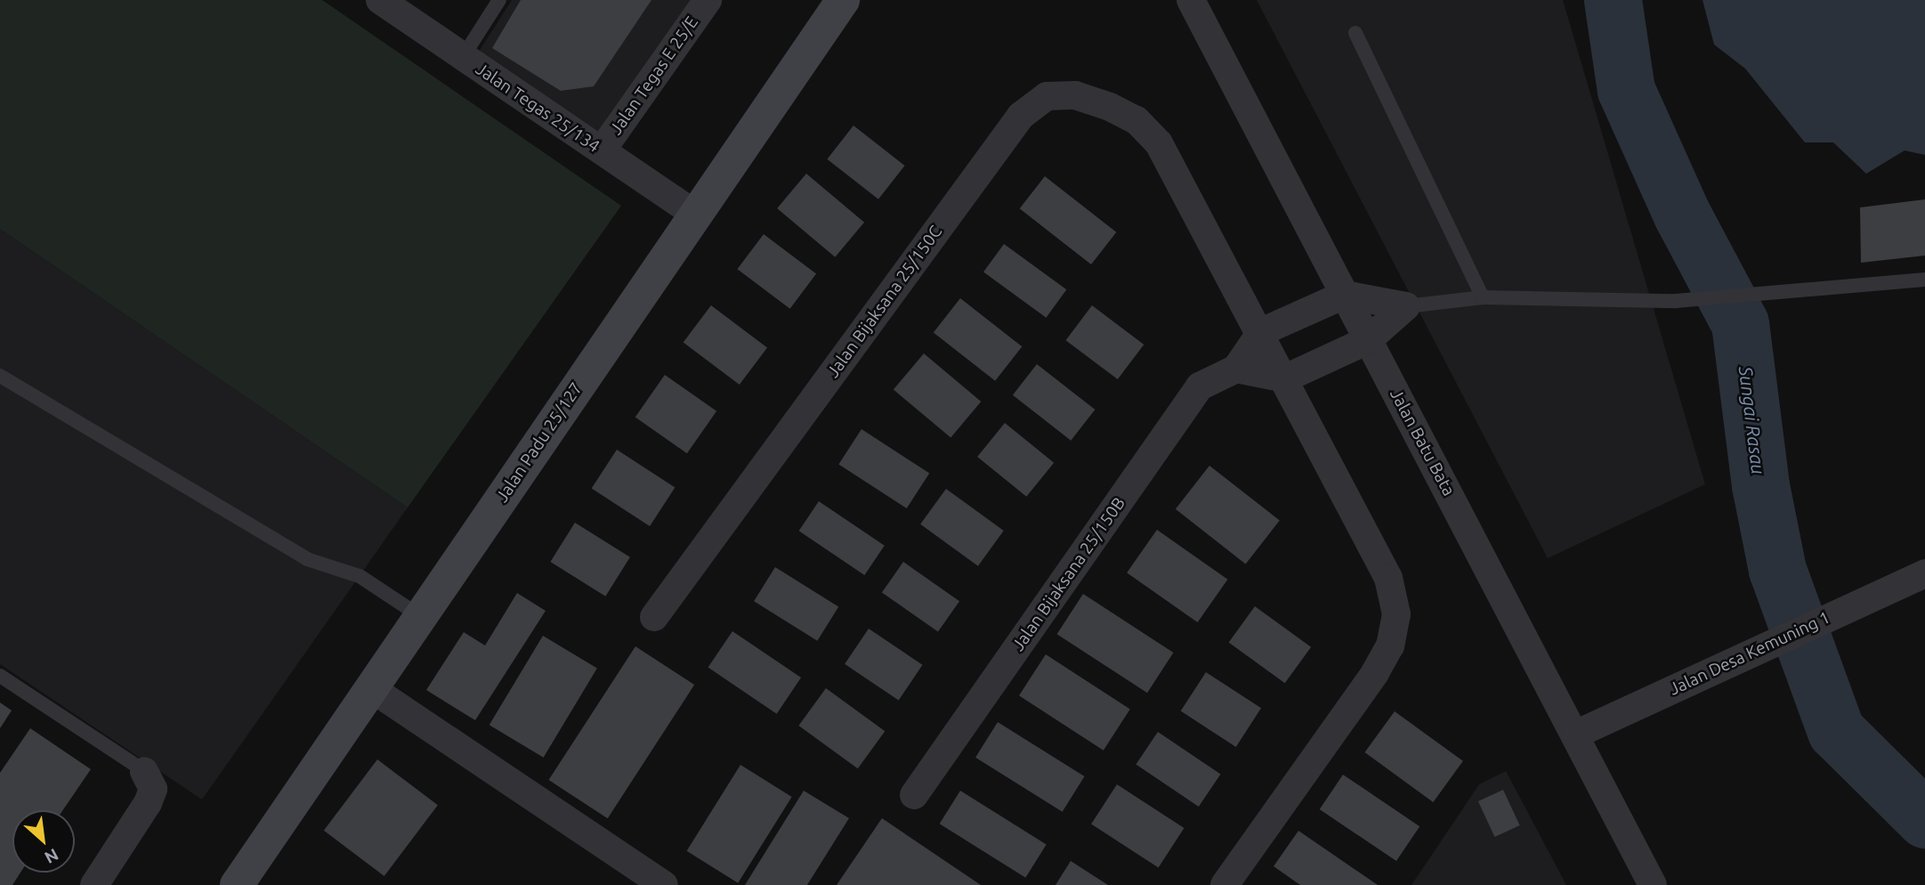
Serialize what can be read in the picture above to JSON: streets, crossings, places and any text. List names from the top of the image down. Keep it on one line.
{"streets":{"street":["Jalan Tegas E 25/E","Jalan Tegas 25/134","Jalan Bijaksana 25/150C","Jalan Padu 25/127","Jalan Batu Bata","Jalan Bijaksana 25/150B","Jalan Desa Kemuning 1"]},"crossings":[["Jalan Tegas E 25/E","Jalan Tegas 25/134"],["Jalan Tegas 25/134","Jalan Padu 25/127"],["Jalan Batu Bata","Jalan Desa Kemuning 1"]],"water":["Sungai Rasau"],"north":"bottom right"}
